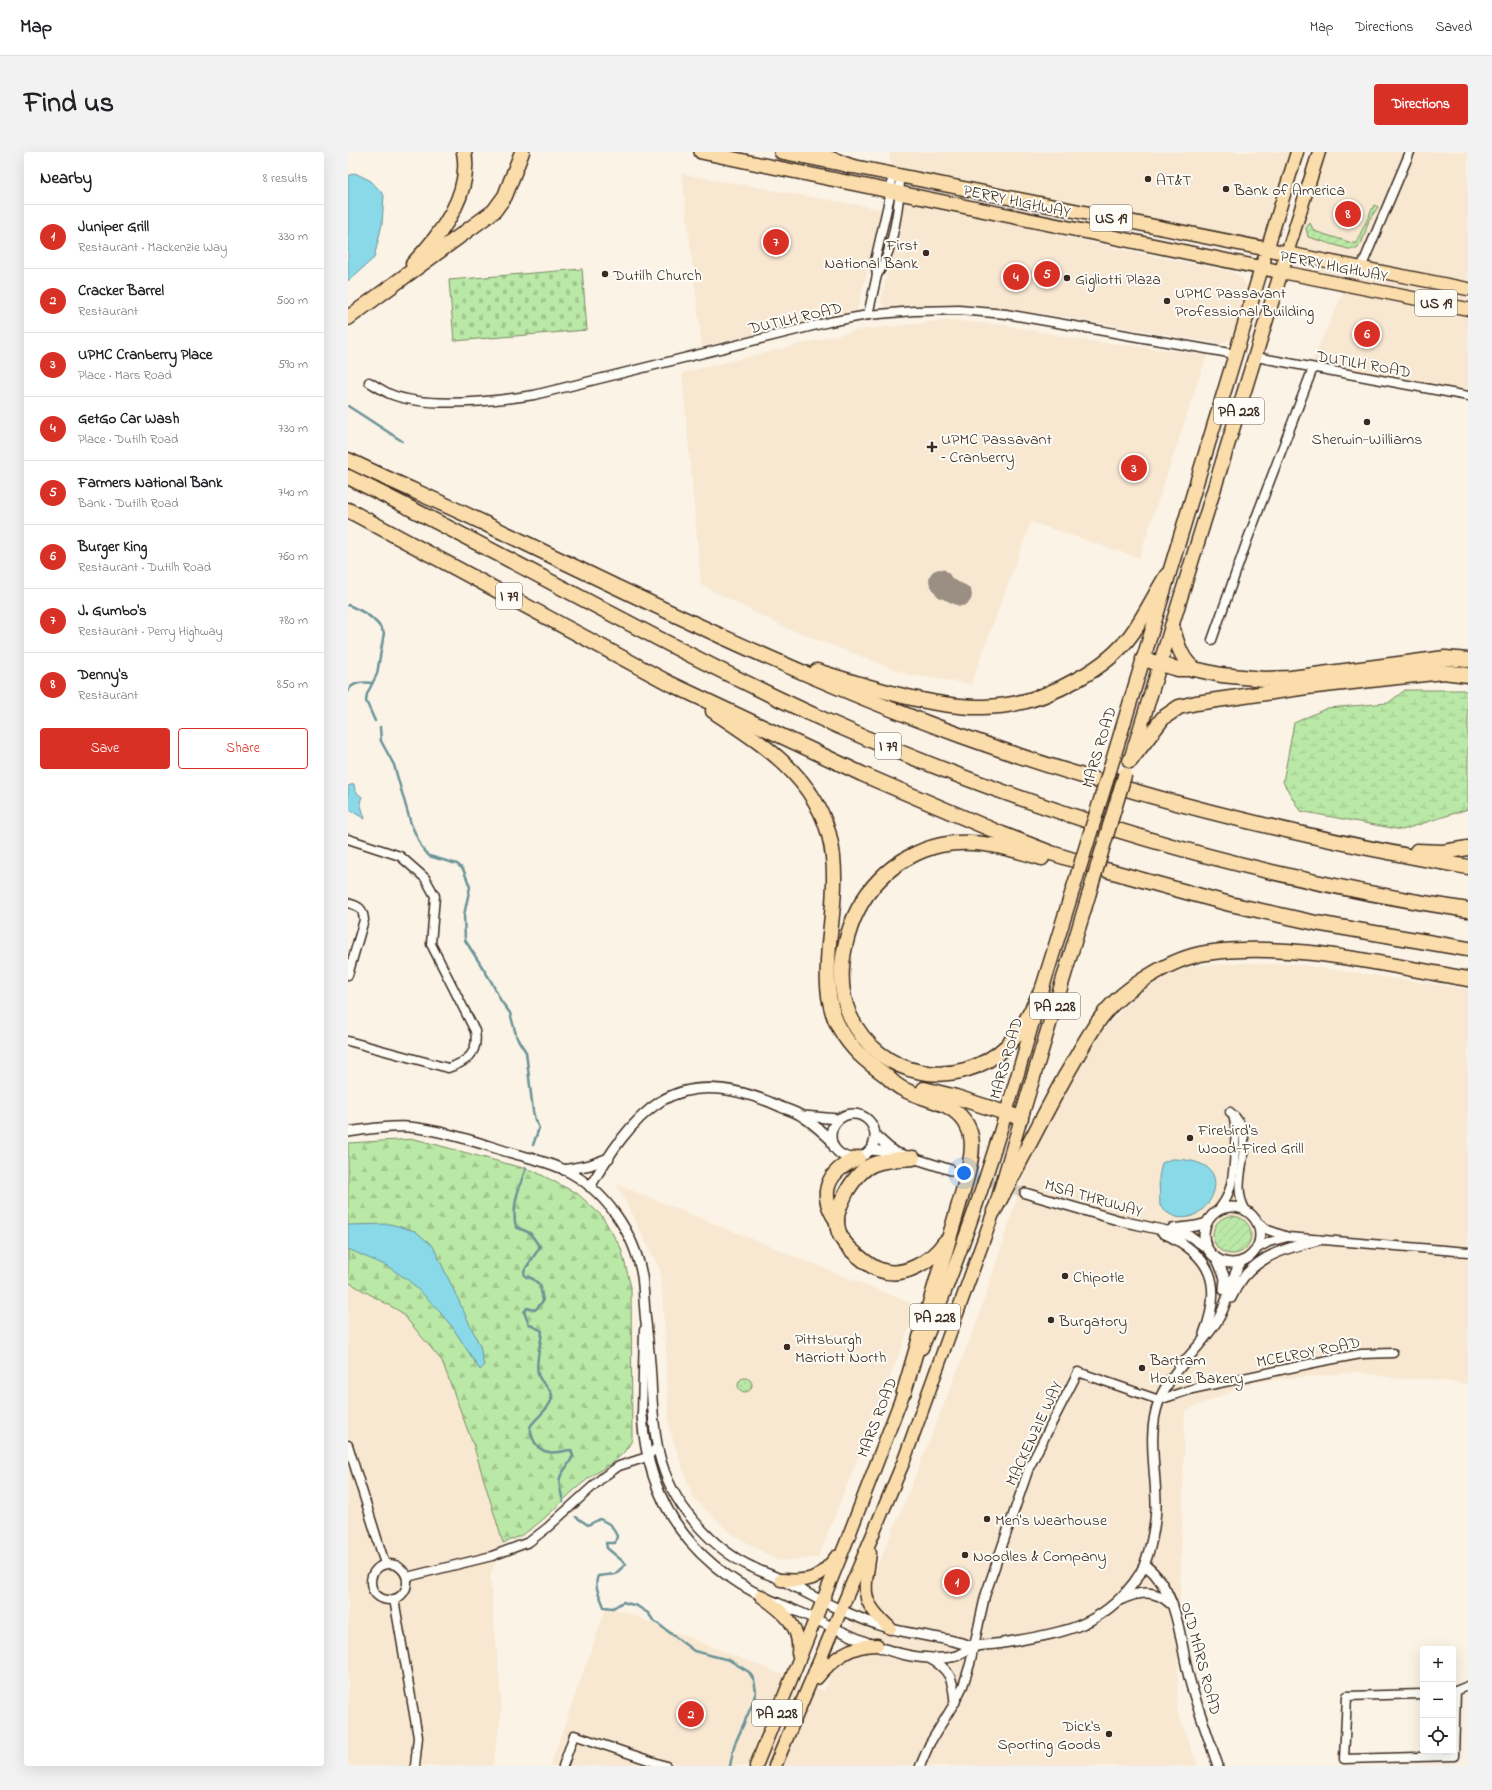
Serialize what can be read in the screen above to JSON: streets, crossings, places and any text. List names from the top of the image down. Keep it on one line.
{"streets":{"highway":["PERRY HIGHWAY","US 19","PA 228","I 79","MARS ROAD"],"street":["DUTILH ROAD","MSA THRUWAY","MCELROY ROAD","MACKENZIE WAY","OLD MARS ROAD"]},"crossings":[["PERRY HIGHWAY","PA 228"],["PERRY HIGHWAY","MARS ROAD"],["DUTILH ROAD","MARS ROAD"],["PA 228","MARS ROAD"],["MCELROY ROAD","MACKENZIE WAY"]],"places":{"other":["AT&T","Bank of America","First National Bank","Dutilh Church","Gigliotti Plaza","UPMC Passavant Professional Building","Sherwin-Williams","Firebird's Wood-Fired Grill","Chipotle","Burgatory","Pittsburgh Marriott North","Bartram House Bakery","Men's Wearhouse","Noodles & Company","Dick's Sporting Goods"],"health":["UPMC Passavant – Cranberry"]},"page":{"header":"Map","nav":["Map","Directions","Saved"],"title":"Find us","buttons":["Directions",["Save","Share"]],"heading":["Nearby","8 results"],"pins":["8","7","5","4","6","3","1","2"],"list":[{"mark":"1","name":"Juniper Grill","note":"Restaurant · Mackenzie Way","value":"330 m"},{"mark":"2","name":"Cracker Barrel","note":"Restaurant","value":"500 m"},{"mark":"3","name":"UPMC Cranberry Place","note":"Place · Mars Road","value":"590 m"},{"mark":"4","name":"GetGo Car Wash","note":"Place · Dutilh Road","value":"730 m"},{"mark":"5","name":"Farmers National Bank","note":"Bank · Dutilh Road","value":"740 m"},{"mark":"6","name":"Burger King","note":"Restaurant · Dutilh Road","value":"760 m"},{"mark":"7","name":"J. Gumbo's","note":"Restaurant · Perry Highway","value":"780 m"},{"mark":"8","name":"Denny's","note":"Restaurant","value":"850 m"}],"map_buttons":["+","−"]}}
